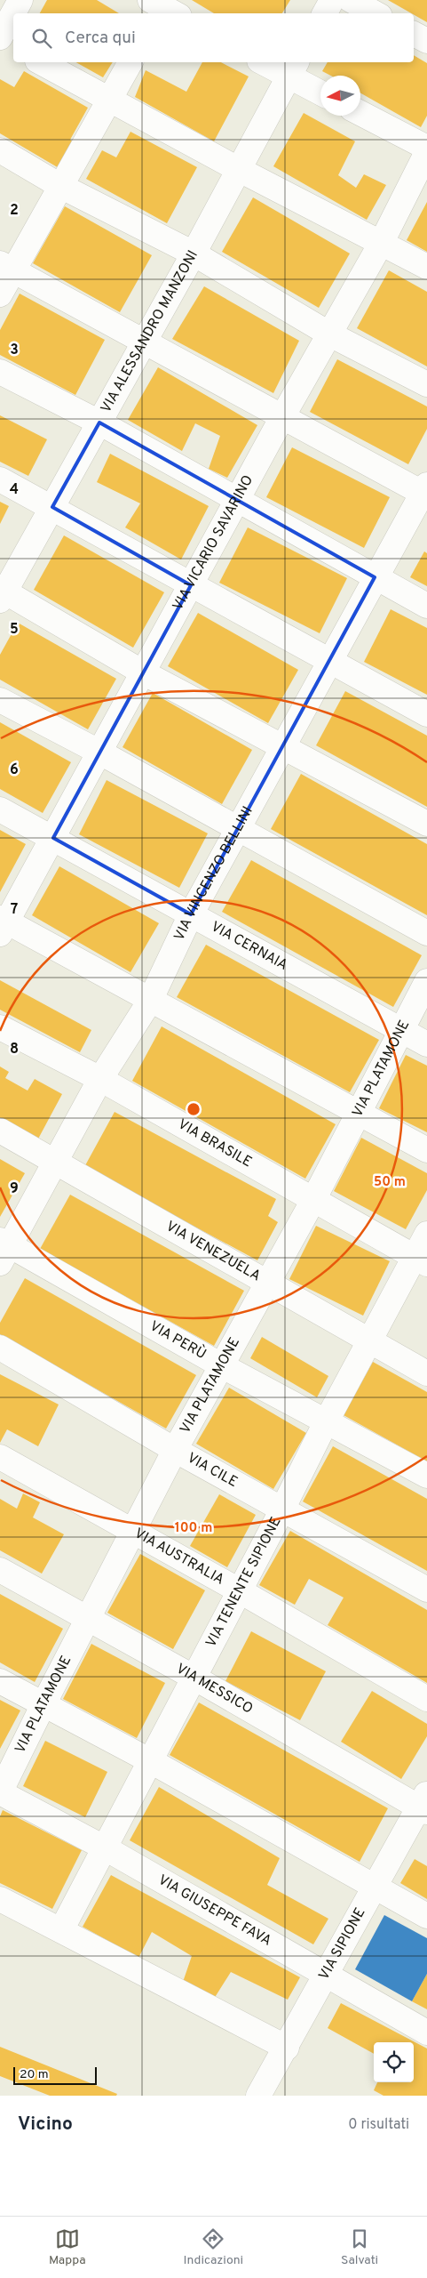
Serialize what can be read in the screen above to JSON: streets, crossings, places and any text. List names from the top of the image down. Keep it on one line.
{"streets":{"street":["VIA ALESSANDRO MANZONI","VIA VICARIO SAVARINO","VIA VINCENZO BELLINI","VIA CERNAIA","VIA PLATAMONE","VIA BRASILE","VIA VENEZUELA","VIA PERÙ","VIA CILE","VIA AUSTRALIA","VIA TENENTE SIPIONE","VIA MESSICO","VIA GIUSEPPE FAVA","VIA SIPIONE"]},"crossings":[["VIA VICARIO SAVARINO","VIA CERNAIA"],["VIA VINCENZO BELLINI","VIA CERNAIA"],["VIA VINCENZO BELLINI","VIA BRASILE"],["VIA VINCENZO BELLINI","VIA VENEZUELA"],["VIA VINCENZO BELLINI","VIA PERÙ"],["VIA CERNAIA","VIA PLATAMONE"],["VIA PLATAMONE","VIA BRASILE"],["VIA PLATAMONE","VIA VENEZUELA"],["VIA PLATAMONE","VIA PERÙ"],["VIA PLATAMONE","VIA CILE"],["VIA PLATAMONE","VIA AUSTRALIA"],["VIA PLATAMONE","VIA MESSICO"],["VIA PLATAMONE","VIA GIUSEPPE FAVA"],["VIA BRASILE","VIA TENENTE SIPIONE"],["VIA VENEZUELA","VIA TENENTE SIPIONE"],["VIA PERÙ","VIA TENENTE SIPIONE"],["VIA CILE","VIA TENENTE SIPIONE"],["VIA AUSTRALIA","VIA TENENTE SIPIONE"],["VIA TENENTE SIPIONE","VIA MESSICO"],["VIA TENENTE SIPIONE","VIA GIUSEPPE FAVA"],["VIA MESSICO","VIA SIPIONE"],["VIA GIUSEPPE FAVA","VIA SIPIONE"]],"scale_bar":"20 m","north":"left","page":{"search":"Cerca qui","scale":"20 m","heading":["Vicino","0 risultati"],"nav":["Mappa","Indicazioni","Salvati"]},"grid":{"rows":["2","3","4","5","6","7","8","9"]},"rings":["50 m","100 m"]}
